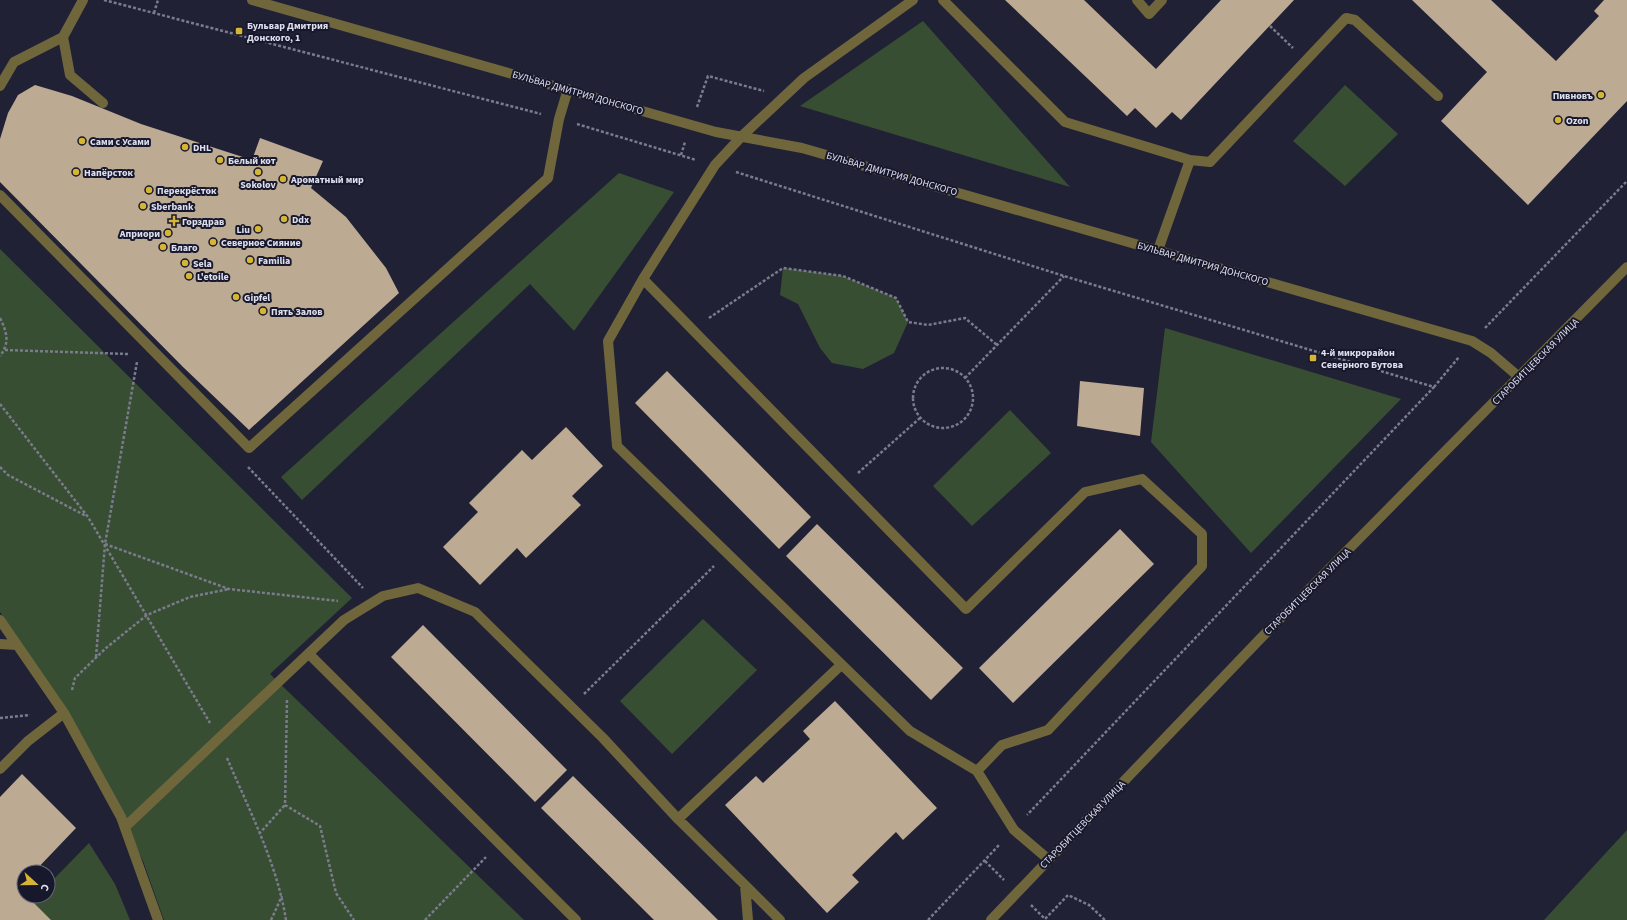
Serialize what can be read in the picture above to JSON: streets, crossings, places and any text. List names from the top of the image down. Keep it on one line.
{"streets":{"street":["БУЛЬВАР ДМИТРИЯ ДОНСКОГО","СТАРОБИТЦЕВСКАЯ УЛИЦА"]},"crossings":[["БУЛЬВАР ДМИТРИЯ ДОНСКОГО","СТАРОБИТЦЕВСКАЯ УЛИЦА"]],"places":{"transit":["Бульвар Дмитрия Донского, 1","4-й микрорайон Северного Бутова"],"other":["Пивновъ","Ozon","Сами с Усами","DHL","Белый кот","Напёрсток","Sokolov","Ароматный мир","Перекрёсток","Sberbank","Ddx","Liu","Априори","Северное Сияние","Благо","Familia","Sela","L'etoile","Gipfel","Пять Залов"],"health":["Горздрав"]},"north":"right"}
